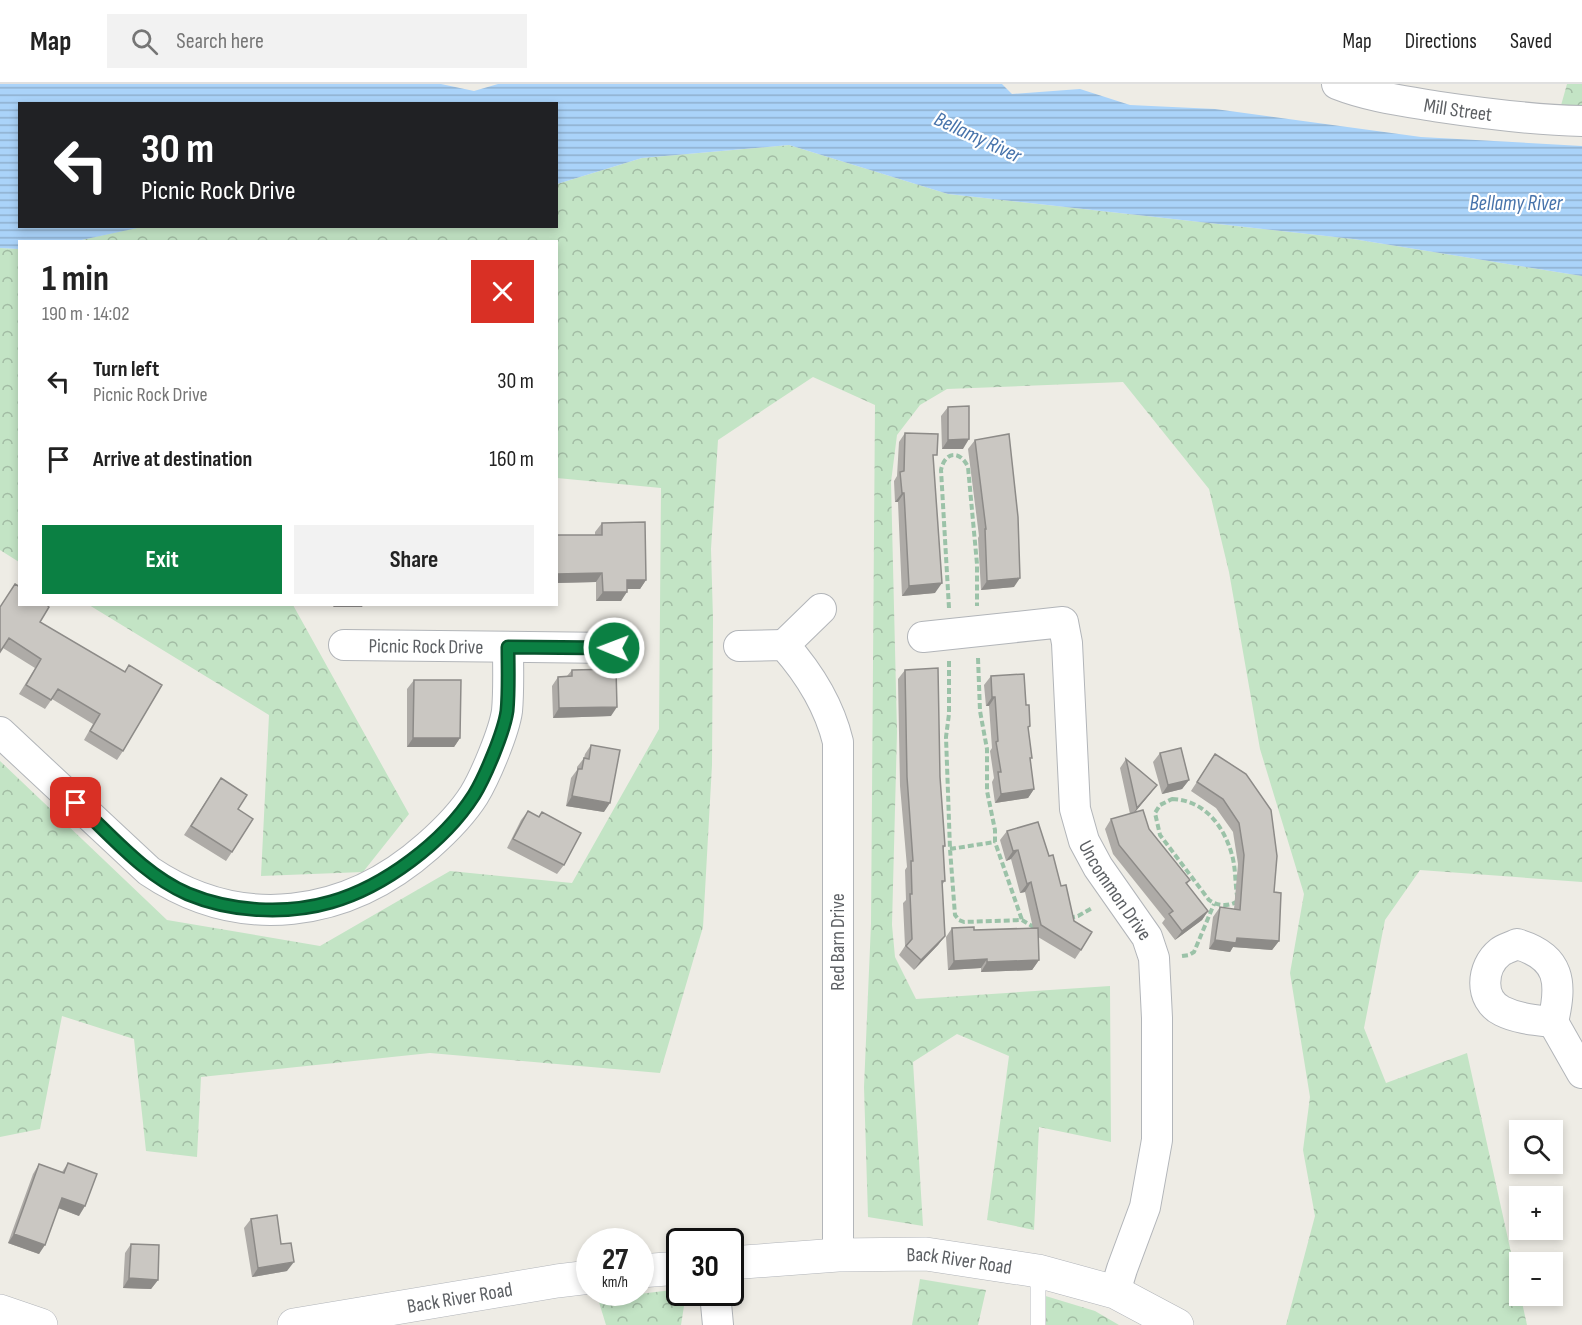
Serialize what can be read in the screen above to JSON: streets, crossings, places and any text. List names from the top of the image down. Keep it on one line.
{"streets":{"street":["Mill Street","Picnic Rock Drive","Uncommon Drive","Red Barn Drive","Back River Road"]},"crossings":[["Uncommon Drive","Back River Road"],["Red Barn Drive","Back River Road"]],"water":["Bellamy River"],"page":{"header":"Map","search":"Search here","nav":["Map","Directions","Saved"],"turn":["30 m","Picnic Rock Drive"],"heading":["1 min","190 m · 14:02"],"list":[{"name":"Turn left","note":"Picnic Rock Drive","value":"30 m"},{"name":"Arrive at destination","value":"160 m"}],"buttons":["Exit","Share"],"map_buttons":["+","−"],"speed":"27 km/h","limit":"30"}}
